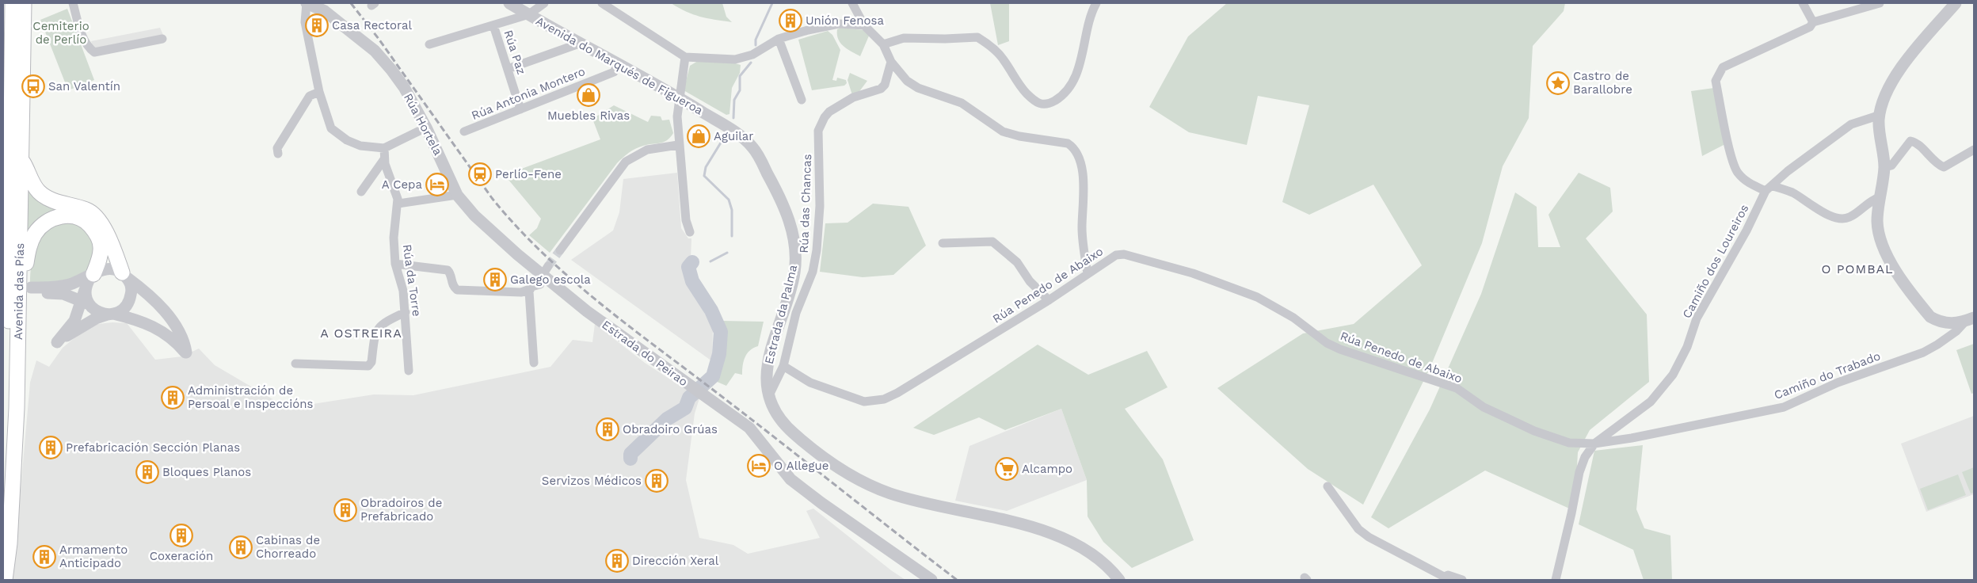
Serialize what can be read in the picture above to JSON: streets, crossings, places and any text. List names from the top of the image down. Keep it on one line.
{"streets":{"highway":["Avenida das Pías"],"street":["Rúa Paz","Avenida do Marqués de Figueroa","Rúa Antonia Montero","Rúa Hortela","Rúa das Chancas","Camiño dos Loureiros","Rúa da Torre","Rúa Penedo de Abaixo","Estrada da Palma","Estrada do Peirao","Camiño do Trabado"]},"crossings":[["Rúa Paz","Rúa Antonia Montero"],["Avenida do Marqués de Figueroa","Rúa Antonia Montero"],["Avenida do Marqués de Figueroa","Estrada da Palma"],["Rúa Hortela","Estrada do Peirao"],["Rúa das Chancas","Rúa Penedo de Abaixo"],["Rúa das Chancas","Estrada da Palma"],["Camiño dos Loureiros","Rúa Penedo de Abaixo"],["Camiño dos Loureiros","Camiño do Trabado"],["Rúa Penedo de Abaixo","Camiño do Trabado"]],"districts":["O POMBAL","A OSTREIRA"],"parks":["Cemiterio de Perlío"],"places":{"building":["Unión Fenosa","Casa Rectoral","Galego escola","Administración de Persoal e Inspeccións","Obradoiro Grúas","Prefabricación Sección Planas","Bloques Planos","Servizos Médicos","Obradoiros de Prefabricado","Coxeración","Cabinas de Chorreado","Armamento Anticipado","Dirección Xeral"],"place":["Castro de Barallobre"],"bus stop":["San Valentín"],"shop":["Muebles Rivas","Aguilar"],"station":["Perlío-Fene"],"hotel":["A Cepa","O Allegue"],"supermarket":["Alcampo"]}}
